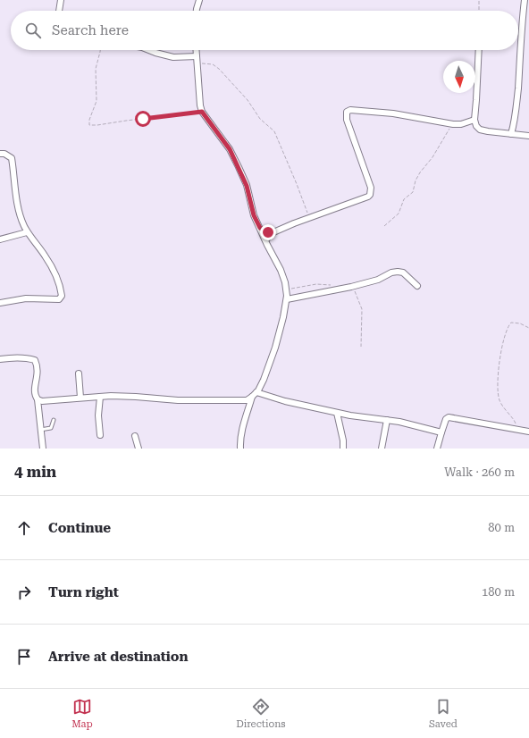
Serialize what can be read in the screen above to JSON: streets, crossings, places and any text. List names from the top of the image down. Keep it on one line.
{"north":"bottom","page":{"search":"Search here","heading":["4 min","Walk · 260 m"],"list":[["Continue","80 m"],["Turn right","180 m"],"Arrive at destination"],"nav":["Map","Directions","Saved"]}}
